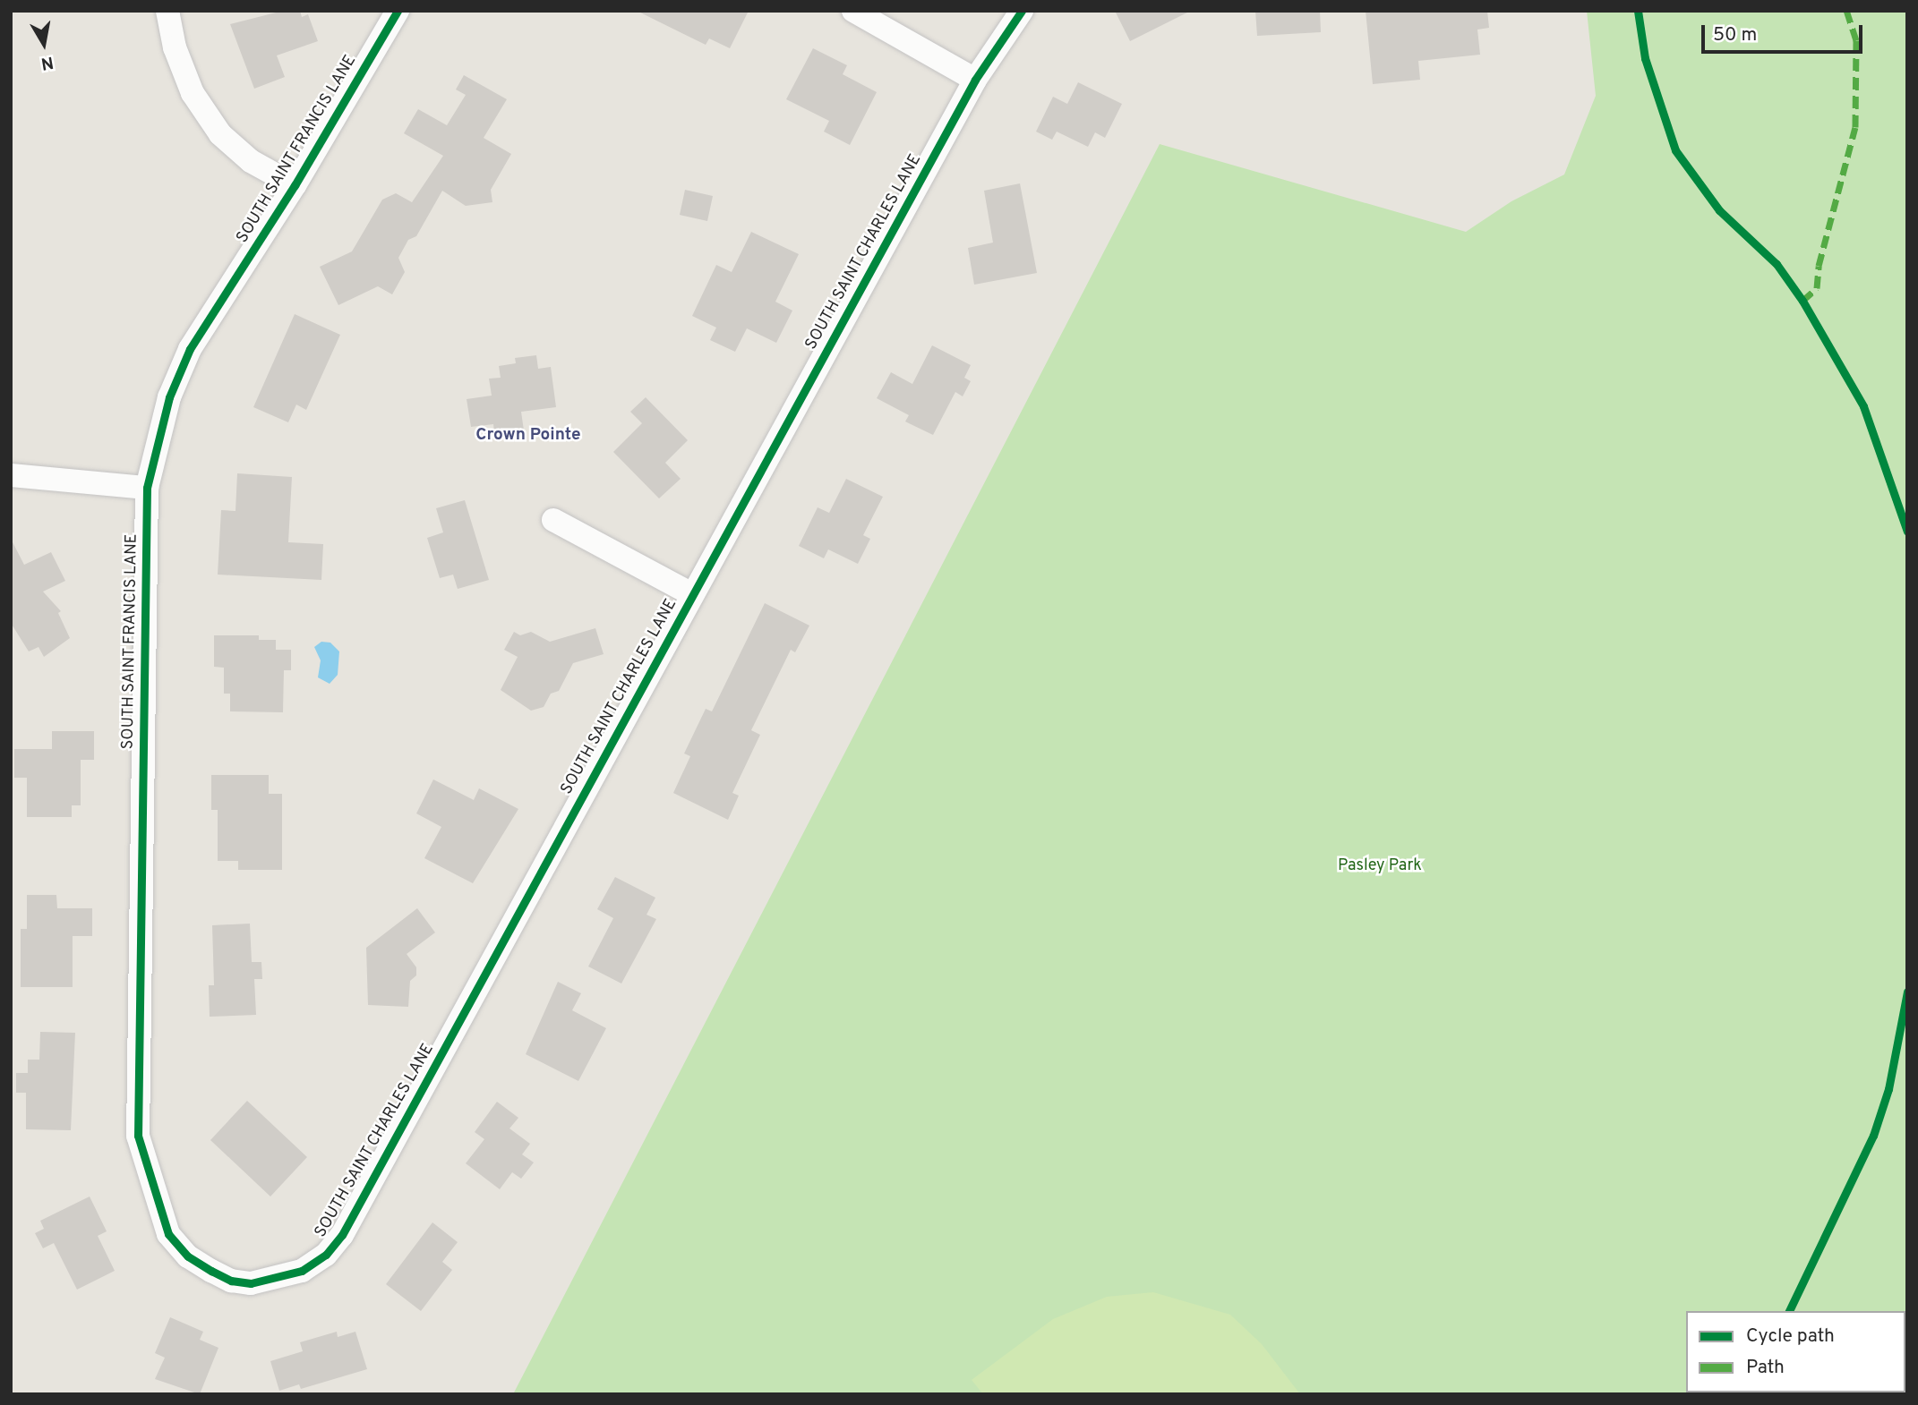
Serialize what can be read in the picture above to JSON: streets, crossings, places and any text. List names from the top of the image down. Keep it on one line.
{"streets":{"street":["SOUTH SAINT FRANCIS LANE","SOUTH SAINT CHARLES LANE"]},"crossings":[["SOUTH SAINT FRANCIS LANE","SOUTH SAINT CHARLES LANE"]],"districts":["Crown Pointe"],"parks":["Pasley Park"],"legend":["Cycle path","Path"],"scale_bar":"50 m","north":"bottom"}
